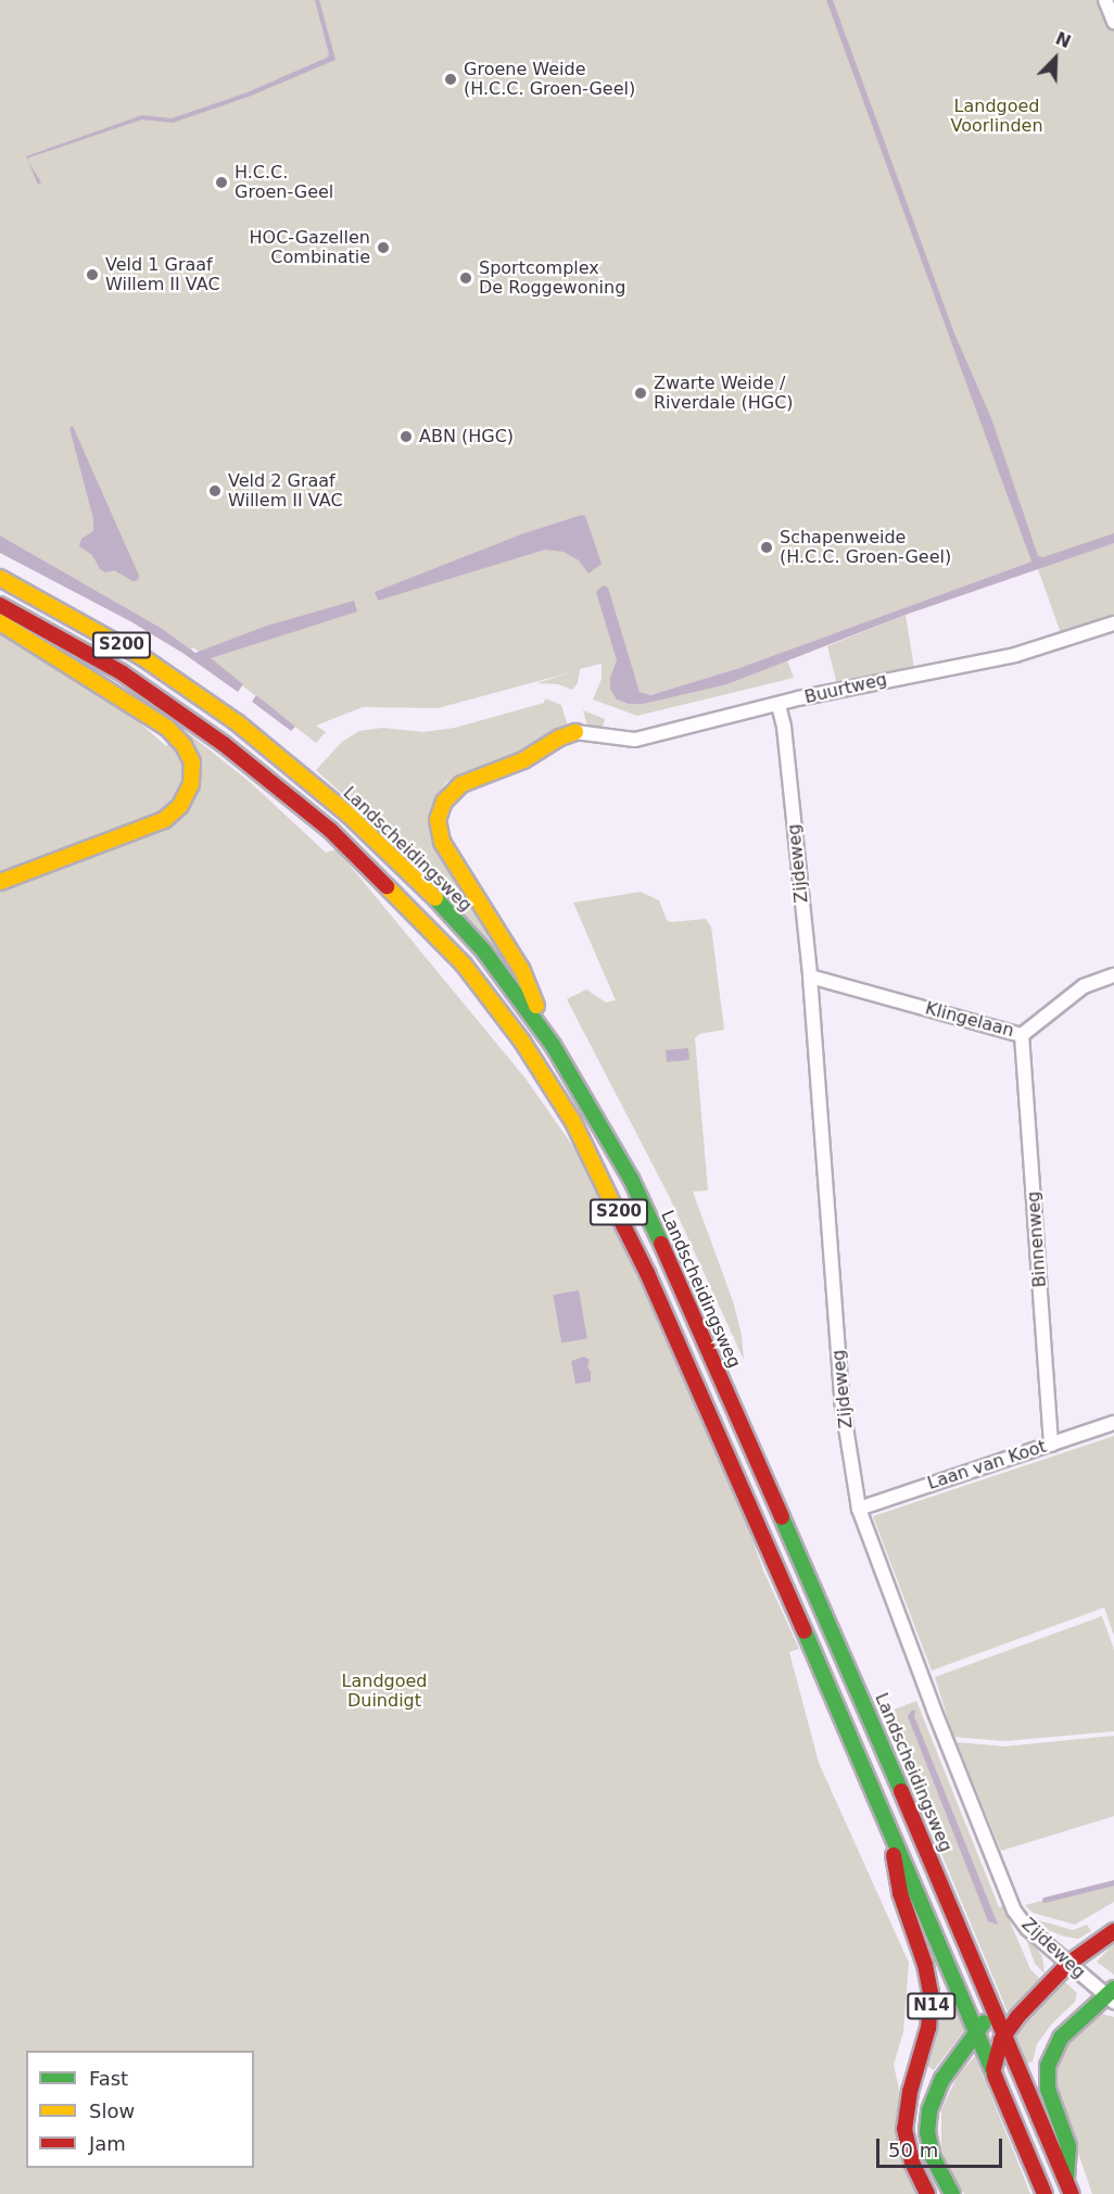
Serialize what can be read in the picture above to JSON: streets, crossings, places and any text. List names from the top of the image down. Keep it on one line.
{"streets":{"main road":["S200","Landscheidingsweg","N14"],"street":["Buurtweg","Zijdeweg","Klingelaan","Binnenweg","Laan van Koot"]},"crossings":[["S200","N14"],["Buurtweg","Zijdeweg"],["Landscheidingsweg","N14"],["Zijdeweg","Klingelaan"],["Zijdeweg","Laan van Koot"],["Klingelaan","Binnenweg"],["Binnenweg","Laan van Koot"]],"parks":["Landgoed Voorlinden","Landgoed Duindigt"],"places":["Groene Weide (H.C.C. Groen-Geel)","H.C.C. Groen-Geel","HOC-Gazellen Combinatie","Veld 1 Graaf Willem II VAC","Sportcomplex De Roggewoning","Zwarte Weide / Riverdale (HGC)","ABN (HGC)","Veld 2 Graaf Willem II VAC","Schapenweide (H.C.C. Groen-Geel)"],"legend":["Fast","Slow","Jam"],"scale_bar":"50 m","north":"top right"}
